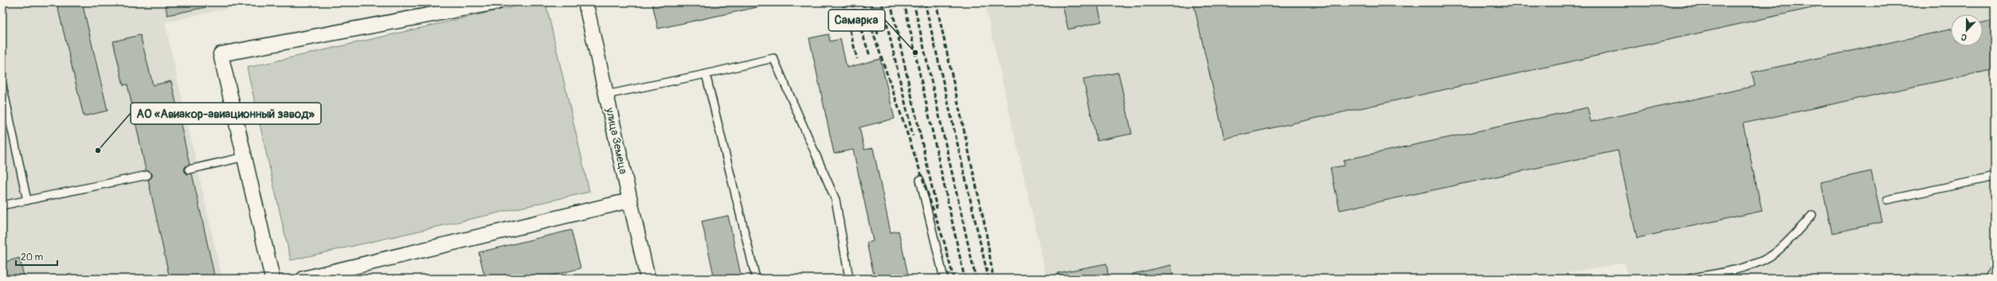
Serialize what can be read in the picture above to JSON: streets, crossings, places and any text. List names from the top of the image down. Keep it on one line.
{"streets":{"street":["улица Земеца"]},"places":["Самарка","АО «Авиакор-авиационный завод»"],"scale_bar":"20 m","north":"bottom"}
